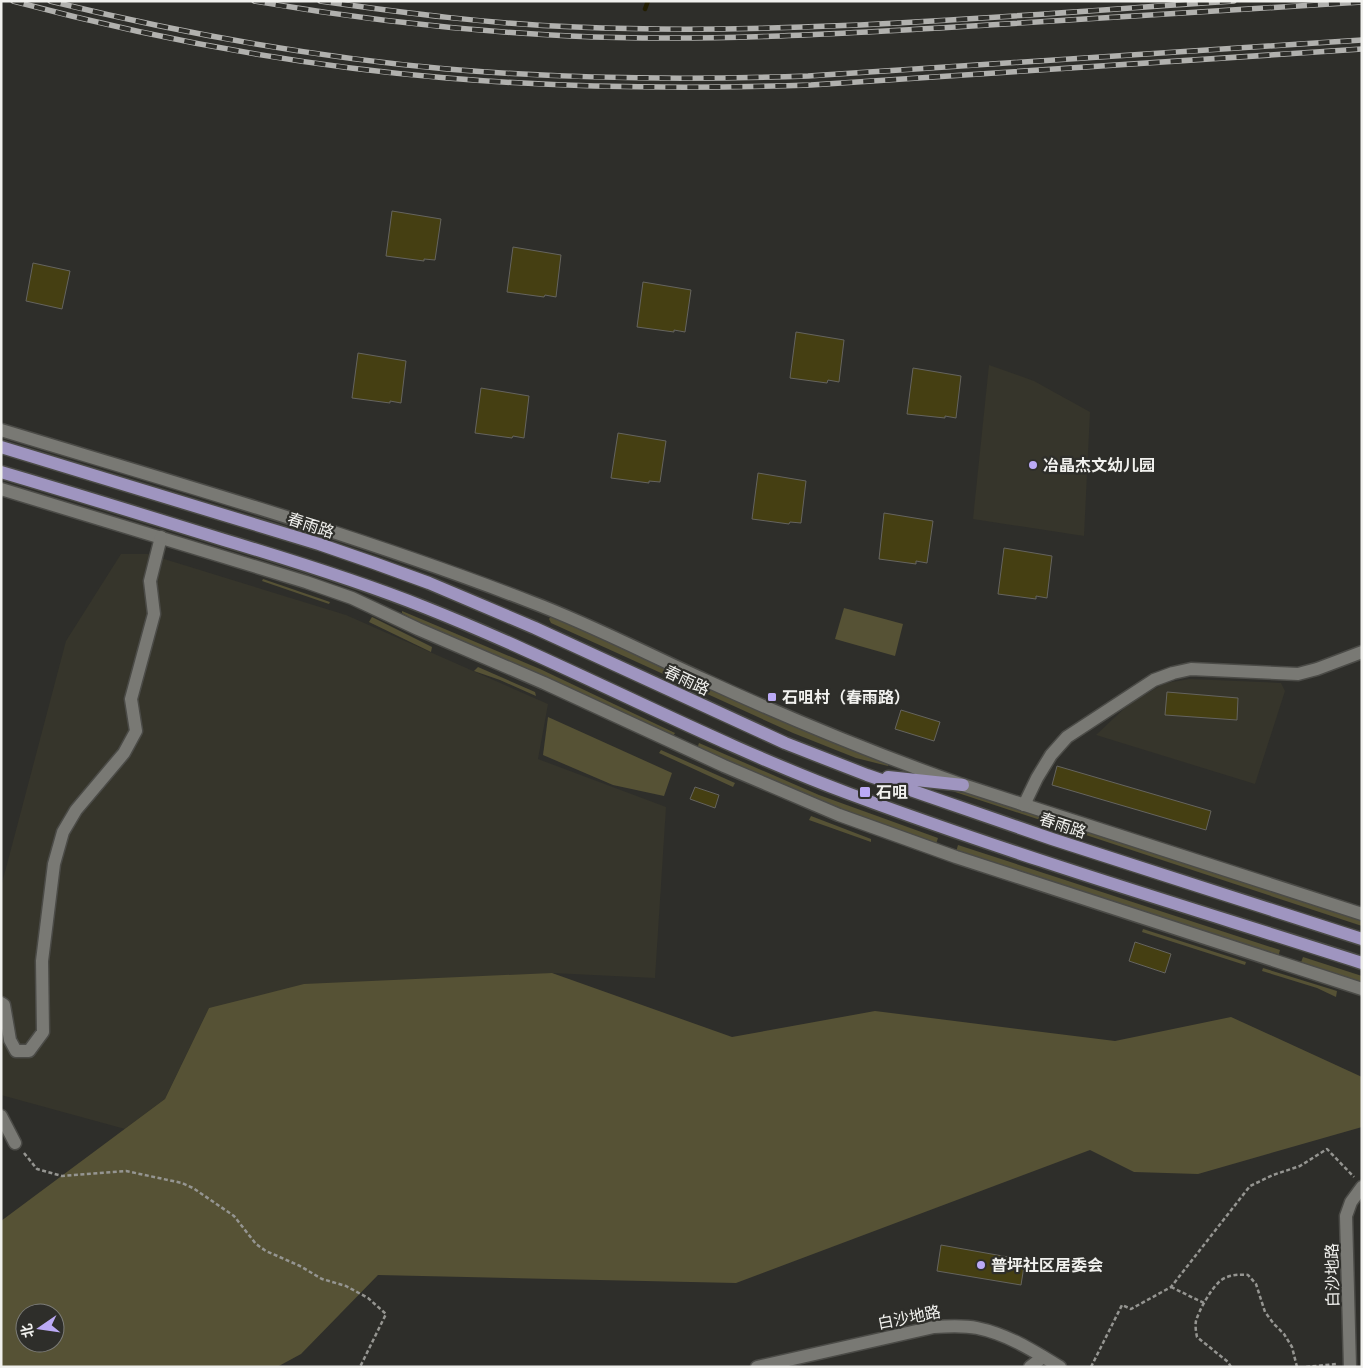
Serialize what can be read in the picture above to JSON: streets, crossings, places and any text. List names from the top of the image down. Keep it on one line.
{"streets":{"main road":["春雨路"],"street":["白沙地路"]},"places":{"other":["冶晶杰文幼儿园","普坪社区居委会"],"transit":["石咀村（春雨路）","石咀"]},"north":"left"}
